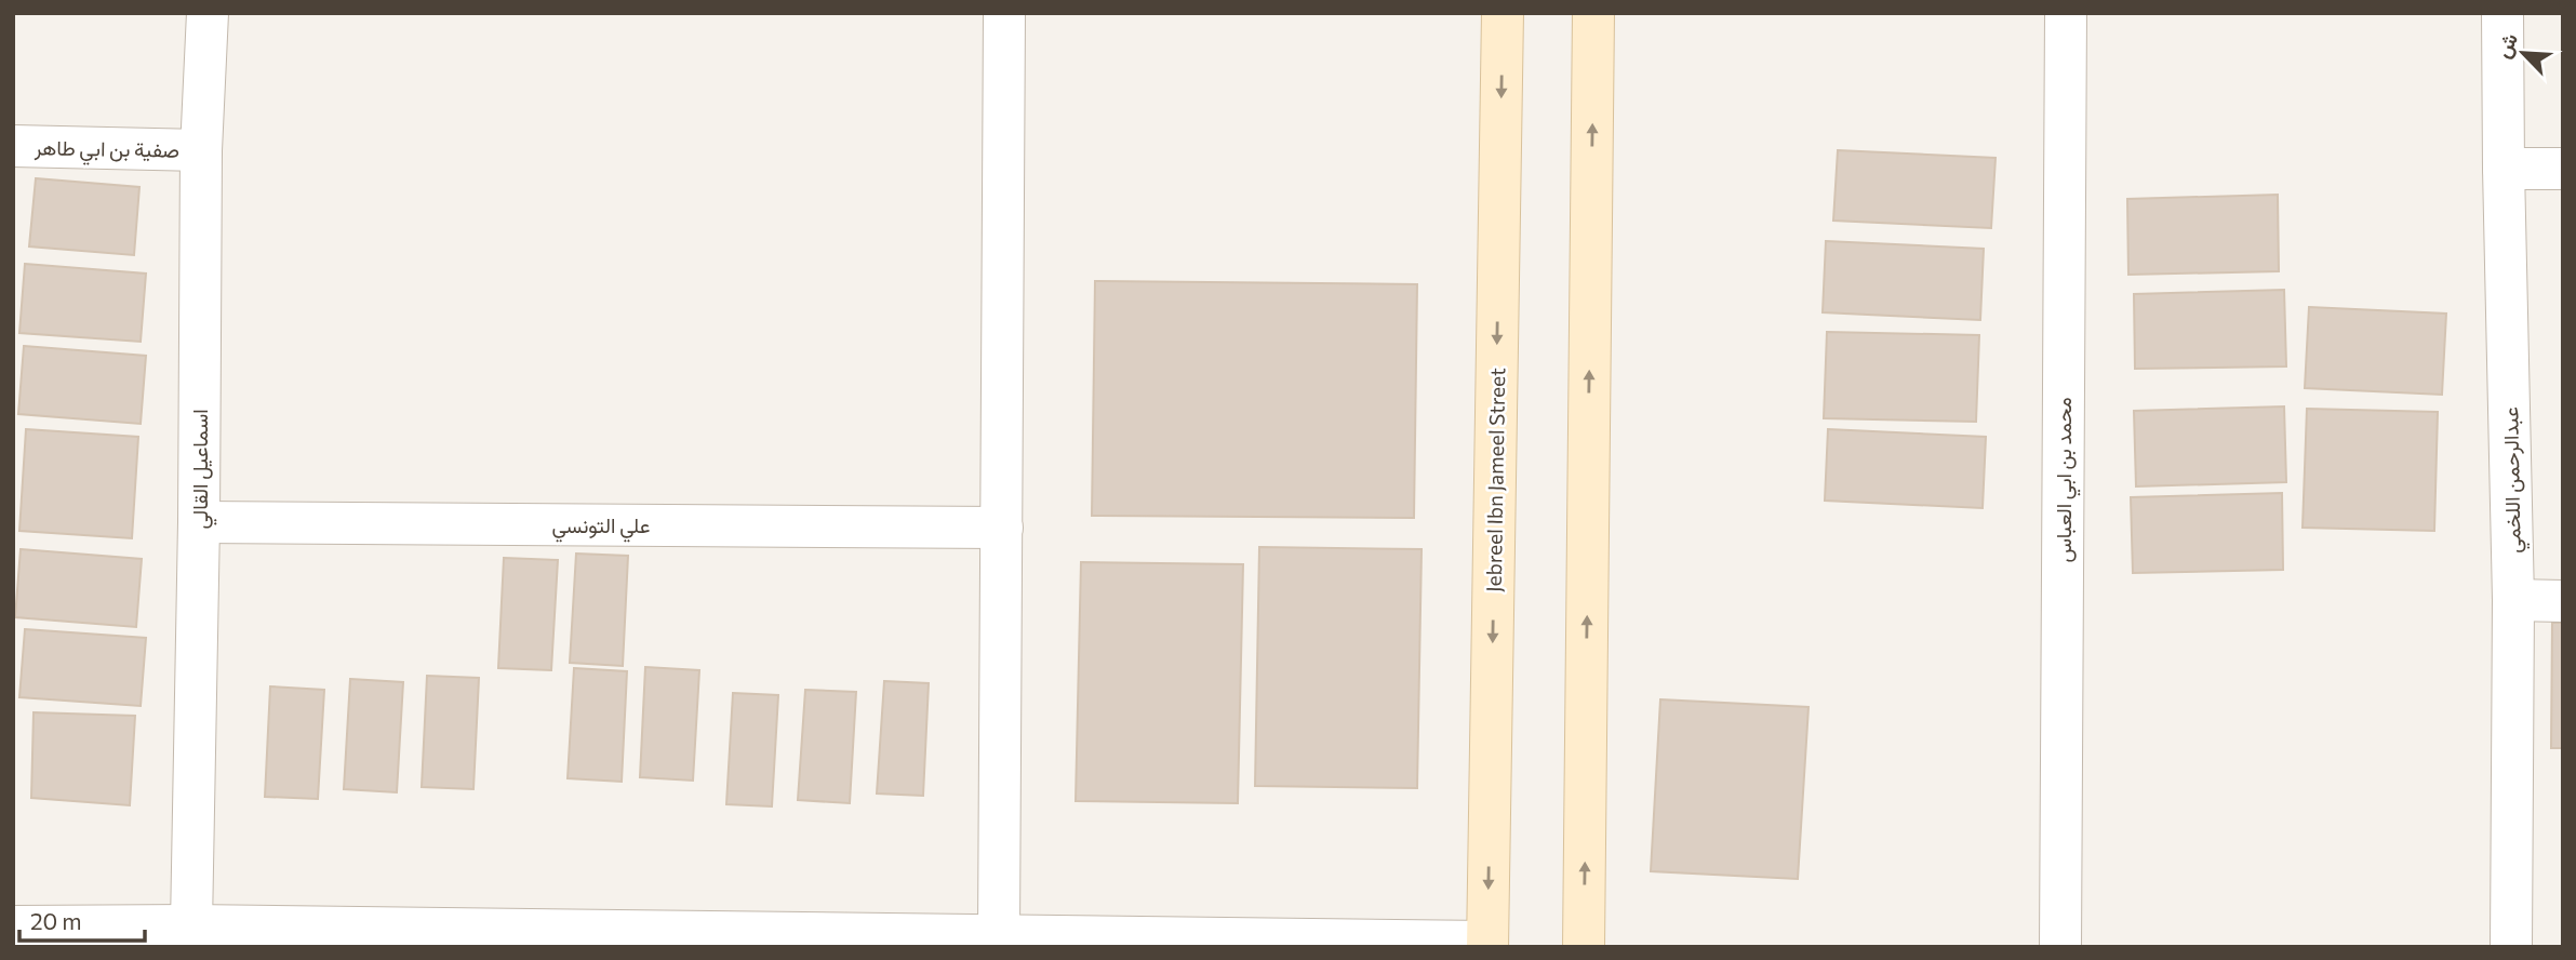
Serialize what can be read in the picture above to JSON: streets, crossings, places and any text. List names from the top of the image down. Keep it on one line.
{"streets":{"street":["صفية بن ابي طاهر","اسماعيل القالي","Jebreel Ibn Jameel Street","محمد بن ابي العباس","عبدالرحمن اللخمي","علي التونسي"]},"crossings":[["صفية بن ابي طاهر","اسماعيل القالي"],["اسماعيل القالي","علي التونسي"]],"scale_bar":"20 m","north":"top left"}
